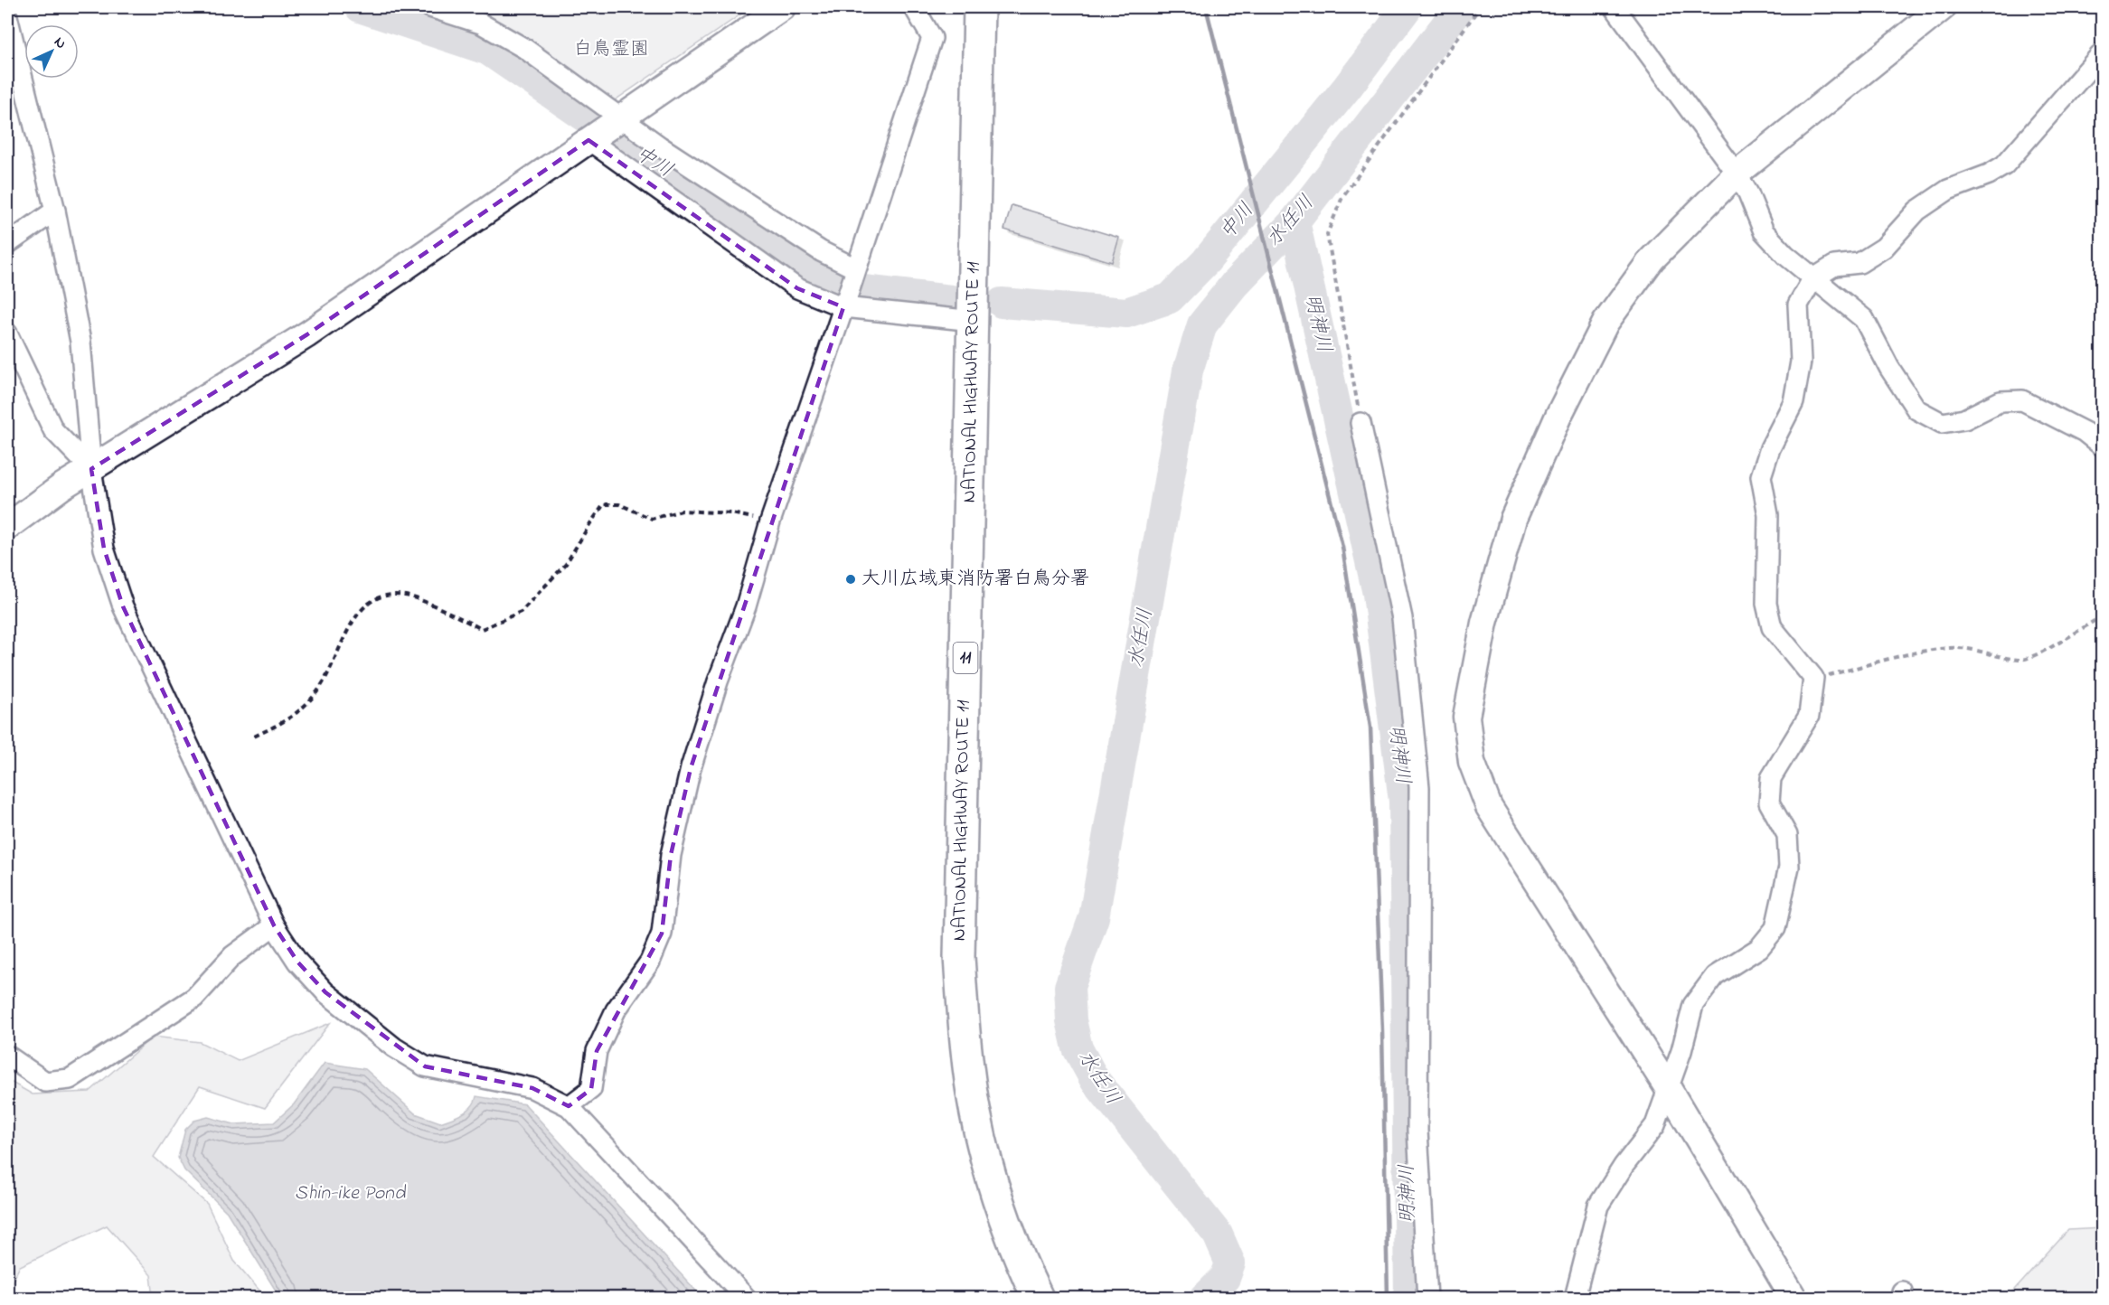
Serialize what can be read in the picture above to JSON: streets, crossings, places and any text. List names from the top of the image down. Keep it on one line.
{"streets":{"highway":["NATIONAL HIGHWAY ROUTE 11","11"]},"water":["中川","水任川","明神川","Shin-ike Pond"],"parks":["白鳥霊園"],"places":["大川広域東消防署白鳥分署"],"north":"top right"}
